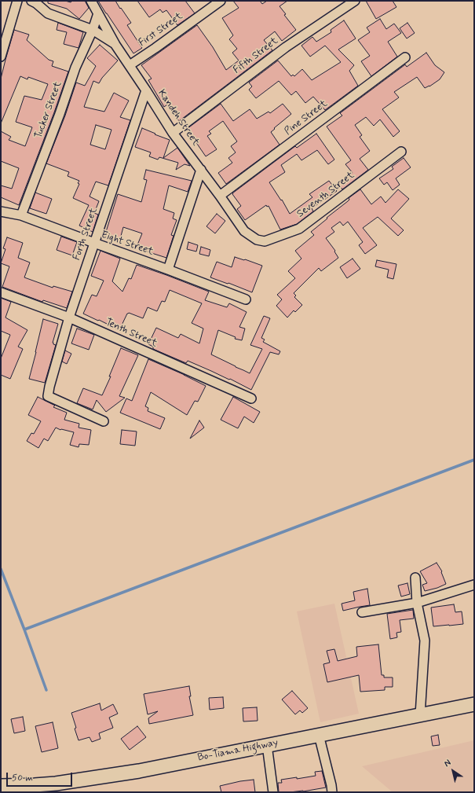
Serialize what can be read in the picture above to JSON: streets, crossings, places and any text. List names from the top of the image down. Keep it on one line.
{"streets":{"highway":["Bo-Tiama Highway"],"street":["First Street","Fifth Street","Tucker Street","Kandeh Street","Pine Street","Seventh Street","Forth Street","Eight Street","Tenth Street"]},"crossings":[["First Street","Kandeh Street"],["Fifth Street","Kandeh Street"],["Tucker Street","Kandeh Street"],["Tucker Street","Eight Street"],["Kandeh Street","Pine Street"],["Kandeh Street","Seventh Street"],["Kandeh Street","Forth Street"],["Forth Street","Eight Street"],["Forth Street","Tenth Street"]],"scale_bar":"50 m","north":"top left"}
